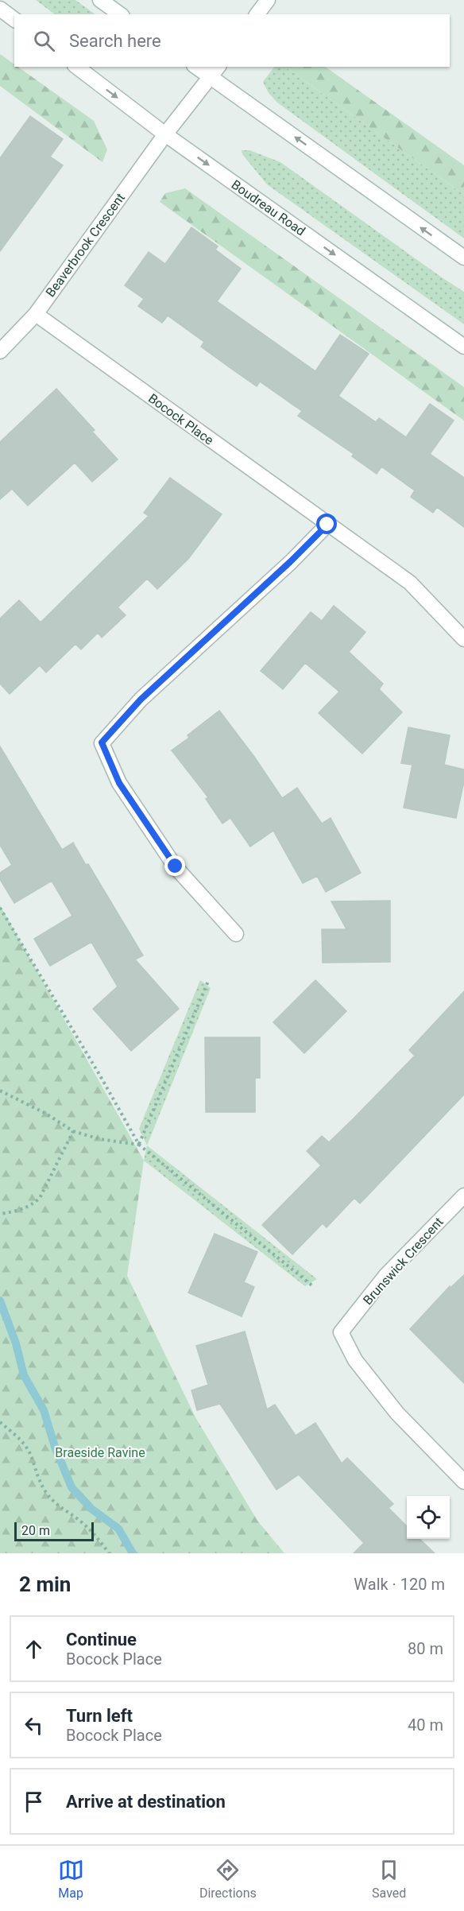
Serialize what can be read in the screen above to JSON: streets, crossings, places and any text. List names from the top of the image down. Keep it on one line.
{"streets":{"street":["Boudreau Road","Beaverbrook Crescent","Bocock Place","Brunswick Crescent"]},"crossings":[["Boudreau Road","Beaverbrook Crescent"],["Beaverbrook Crescent","Bocock Place"]],"parks":["Braeside Ravine"],"scale_bar":"20 m","page":{"search":"Search here","scale":"20 m","heading":["2 min","Walk · 120 m"],"list":[["Continue","Bocock Place","80 m"],["Turn left","Bocock Place","40 m"],"Arrive at destination"],"nav":["Map","Directions","Saved"]}}
